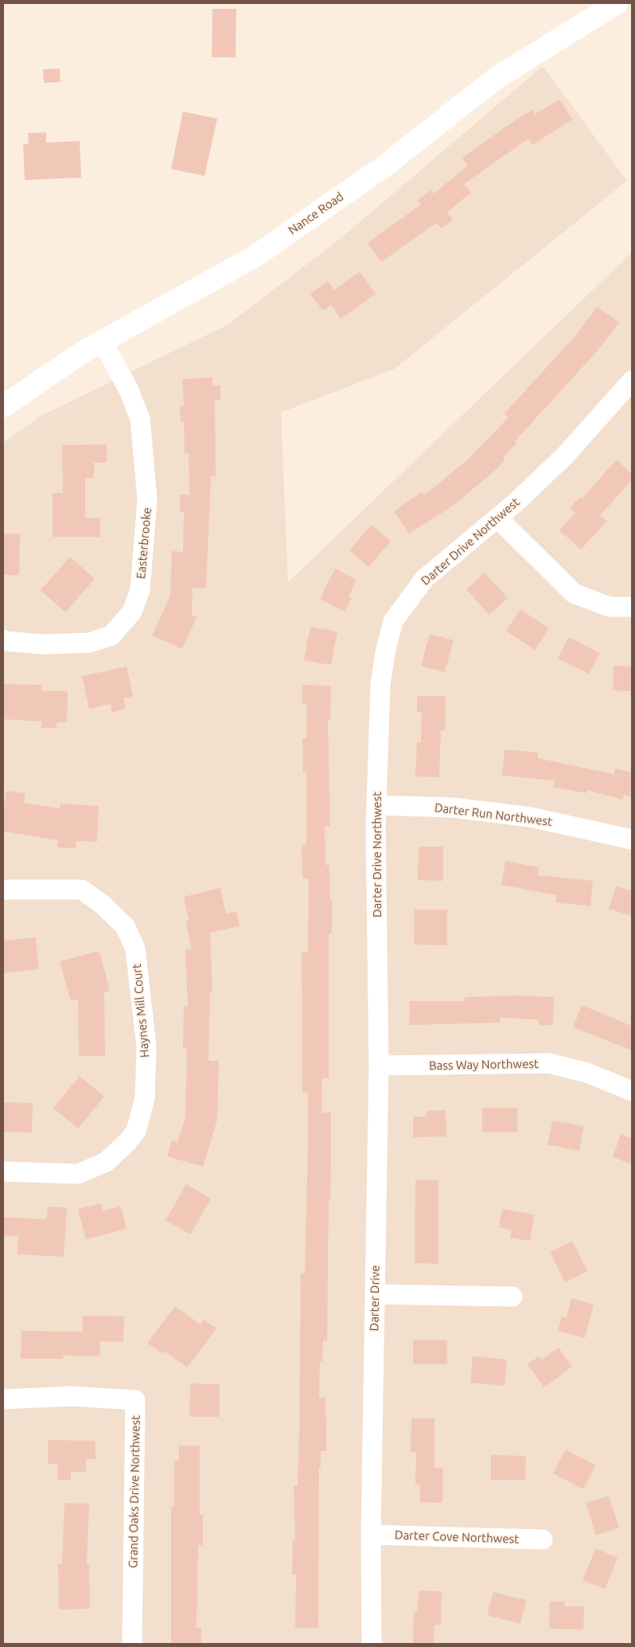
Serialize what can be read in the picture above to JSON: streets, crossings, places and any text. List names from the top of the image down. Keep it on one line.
{"streets":{"street":["Nance Road","Darter Drive Northwest","Easterbrooke","Darter Run Northwest","Haynes Mill Court","Bass Way Northwest","Darter Drive","Grand Oaks Drive Northwest","Darter Cove Northwest"]},"crossings":[["Nance Road","Easterbrooke"],["Darter Drive Northwest","Darter Run Northwest"],["Darter Drive Northwest","Darter Drive"],["Bass Way Northwest","Darter Drive"],["Darter Drive","Darter Cove Northwest"]]}
